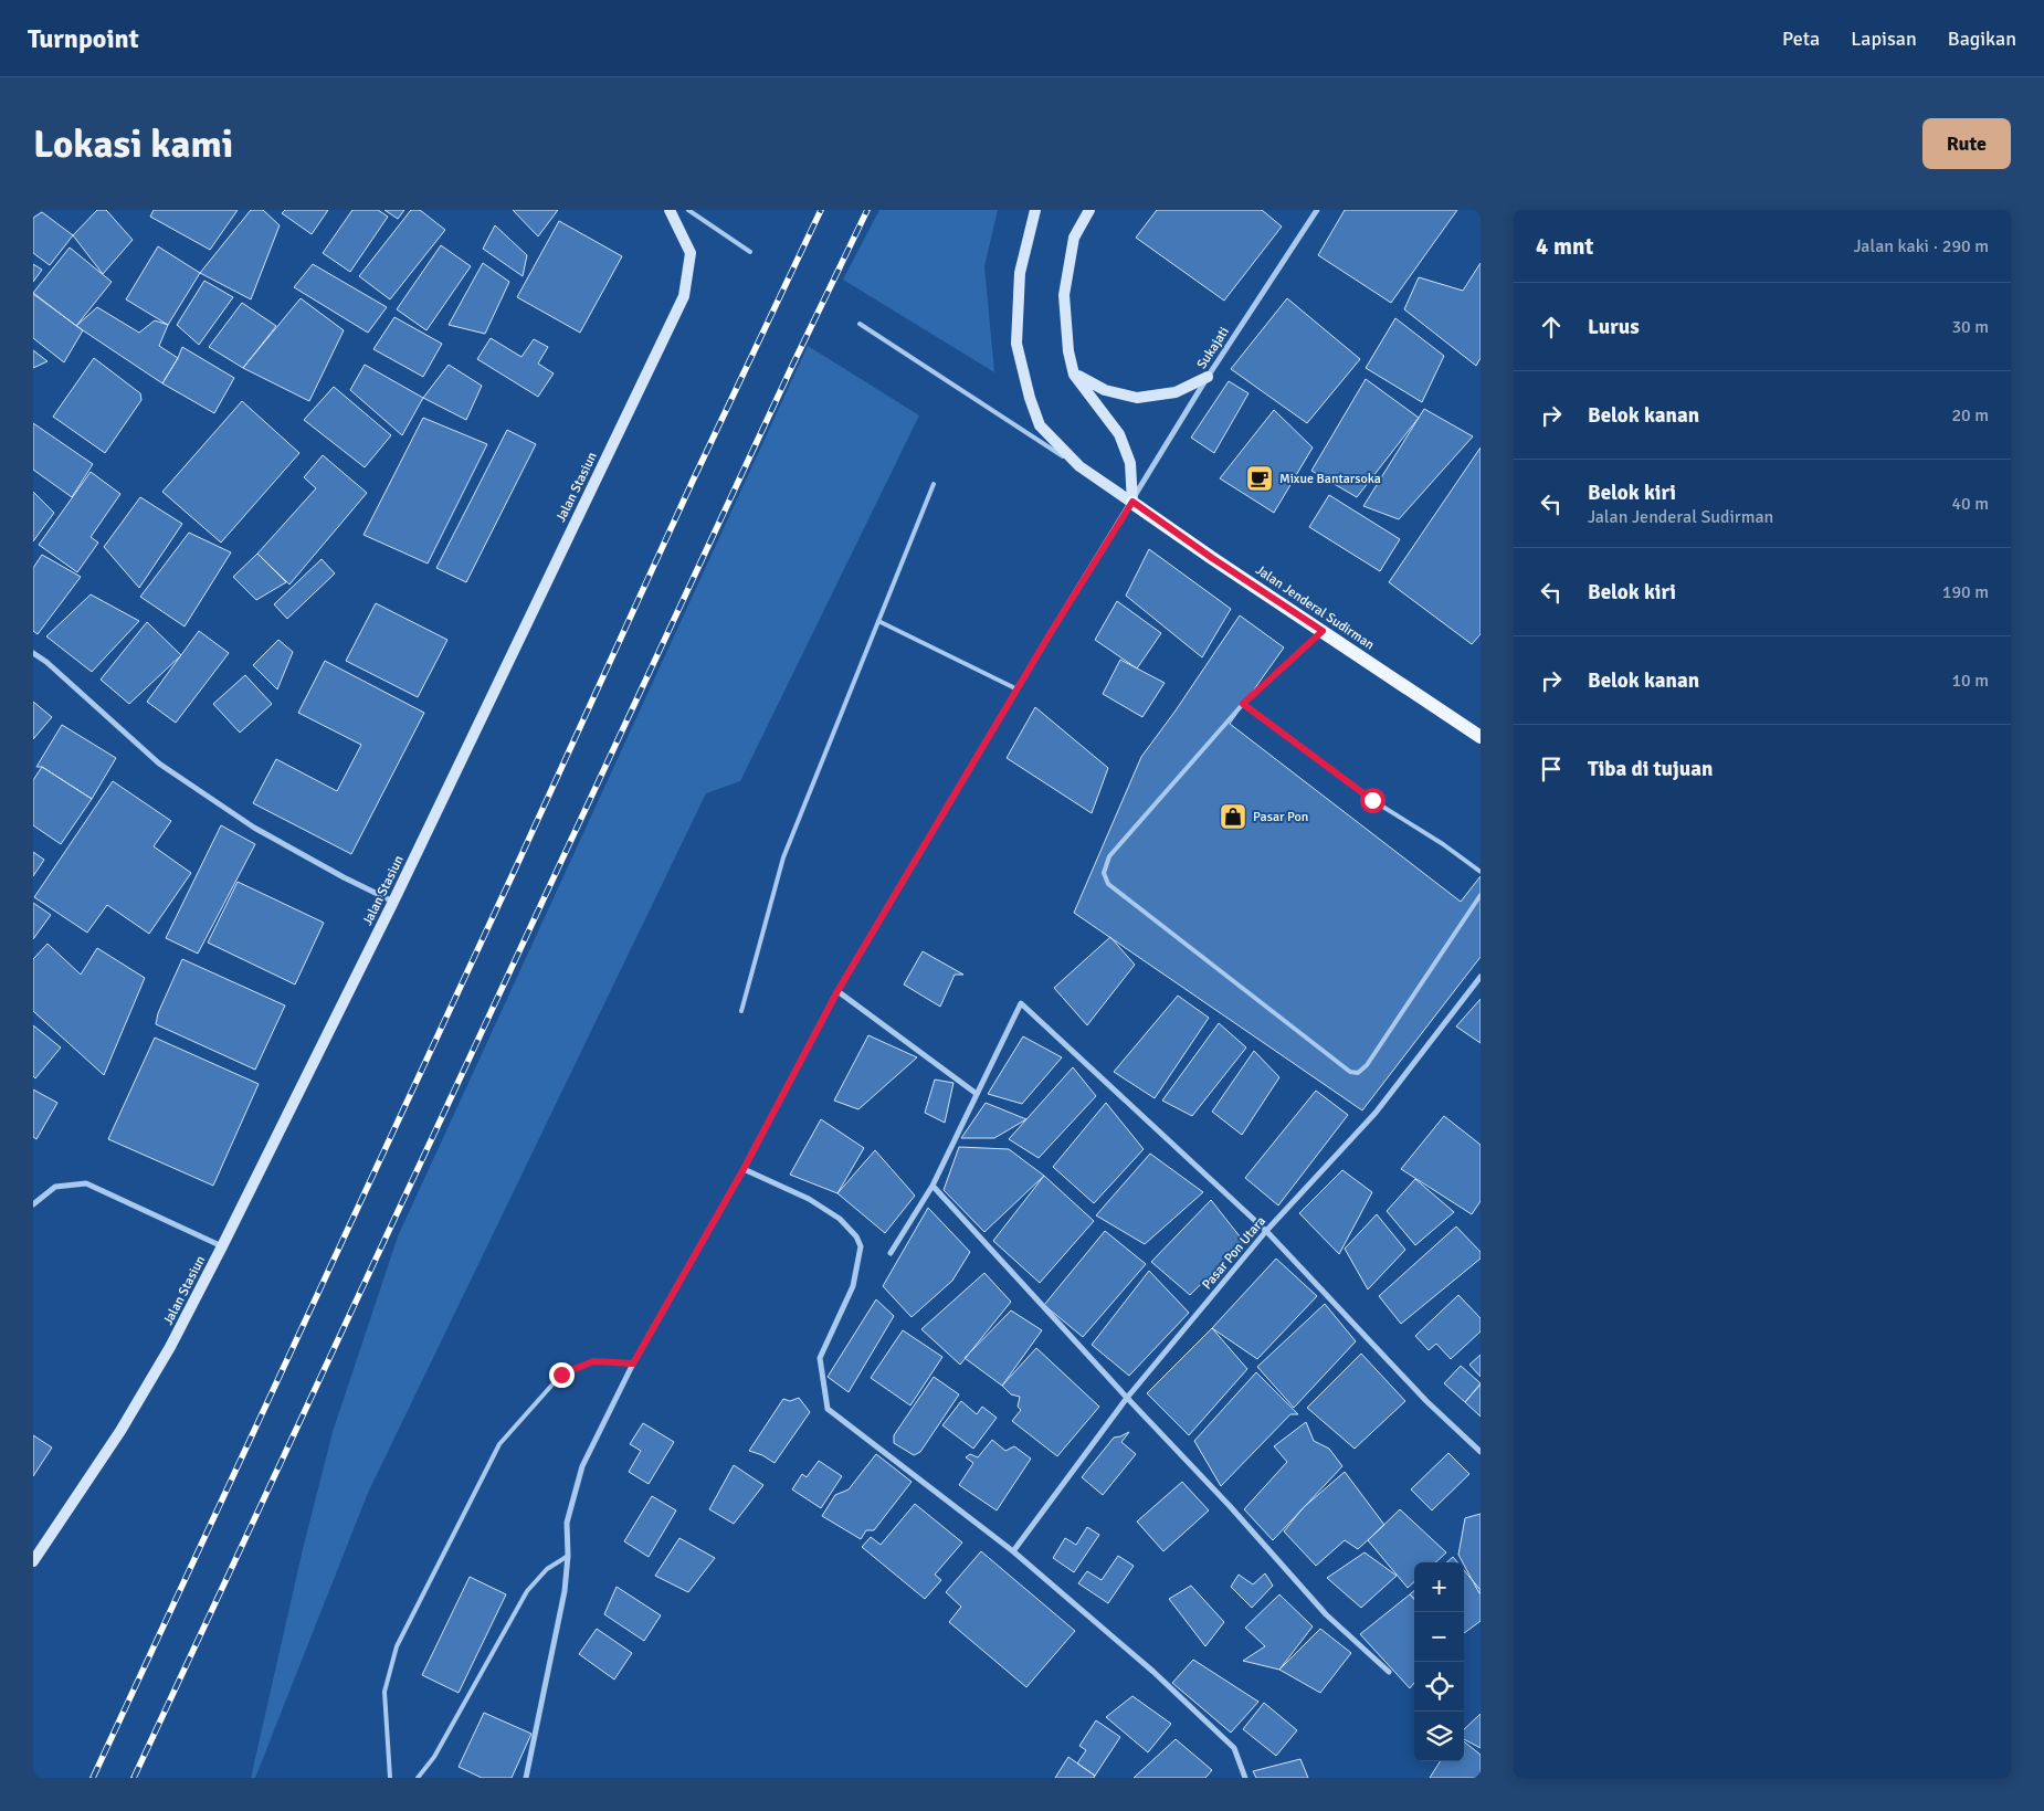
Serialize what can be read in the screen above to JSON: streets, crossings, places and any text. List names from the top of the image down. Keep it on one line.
{"streets":{"main road":["Jalan Stasiun","Jalan Jenderal Sudirman"],"street":["Sukajati","Pasar Pon Utara"]},"crossings":[["Sukajati","Jalan Jenderal Sudirman"]],"places":{"cafe":["Mixue Bantarsoka"],"shop":["Pasar Pon"]},"page":{"header":"Turnpoint","nav":["Peta","Lapisan","Bagikan"],"buttons":"Rute","title":"Lokasi kami","heading":["4 mnt","Jalan kaki · 290 m"],"list":[["Lurus","30 m"],["Belok kanan","20 m"],["Belok kiri","Jalan Jenderal Sudirman","40 m"],["Belok kiri","190 m"],["Belok kanan","10 m"],"Tiba di tujuan"],"map_buttons":["+","−"]}}
